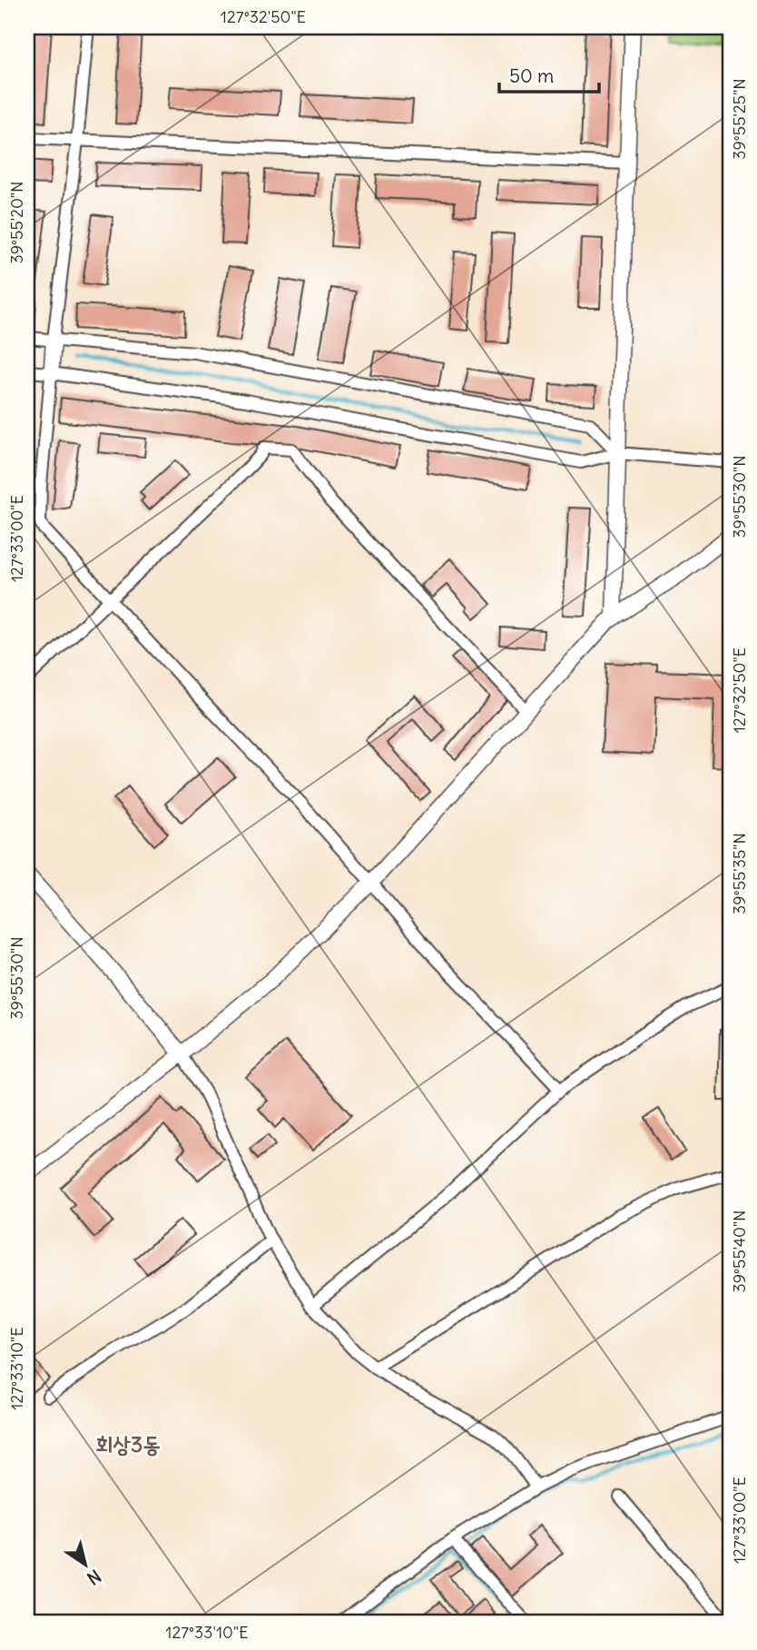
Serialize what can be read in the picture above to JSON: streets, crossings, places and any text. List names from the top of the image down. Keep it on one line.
{"districts":["회상3동"],"scale_bar":"50 m","north":"bottom right","coordinates":["127°32'50\"E","39°55'25\"N","39°55'20\"N","39°55'30\"N","127°33'00\"E","39°55'35\"N","39°55'40\"N","127°33'10\"E"]}
